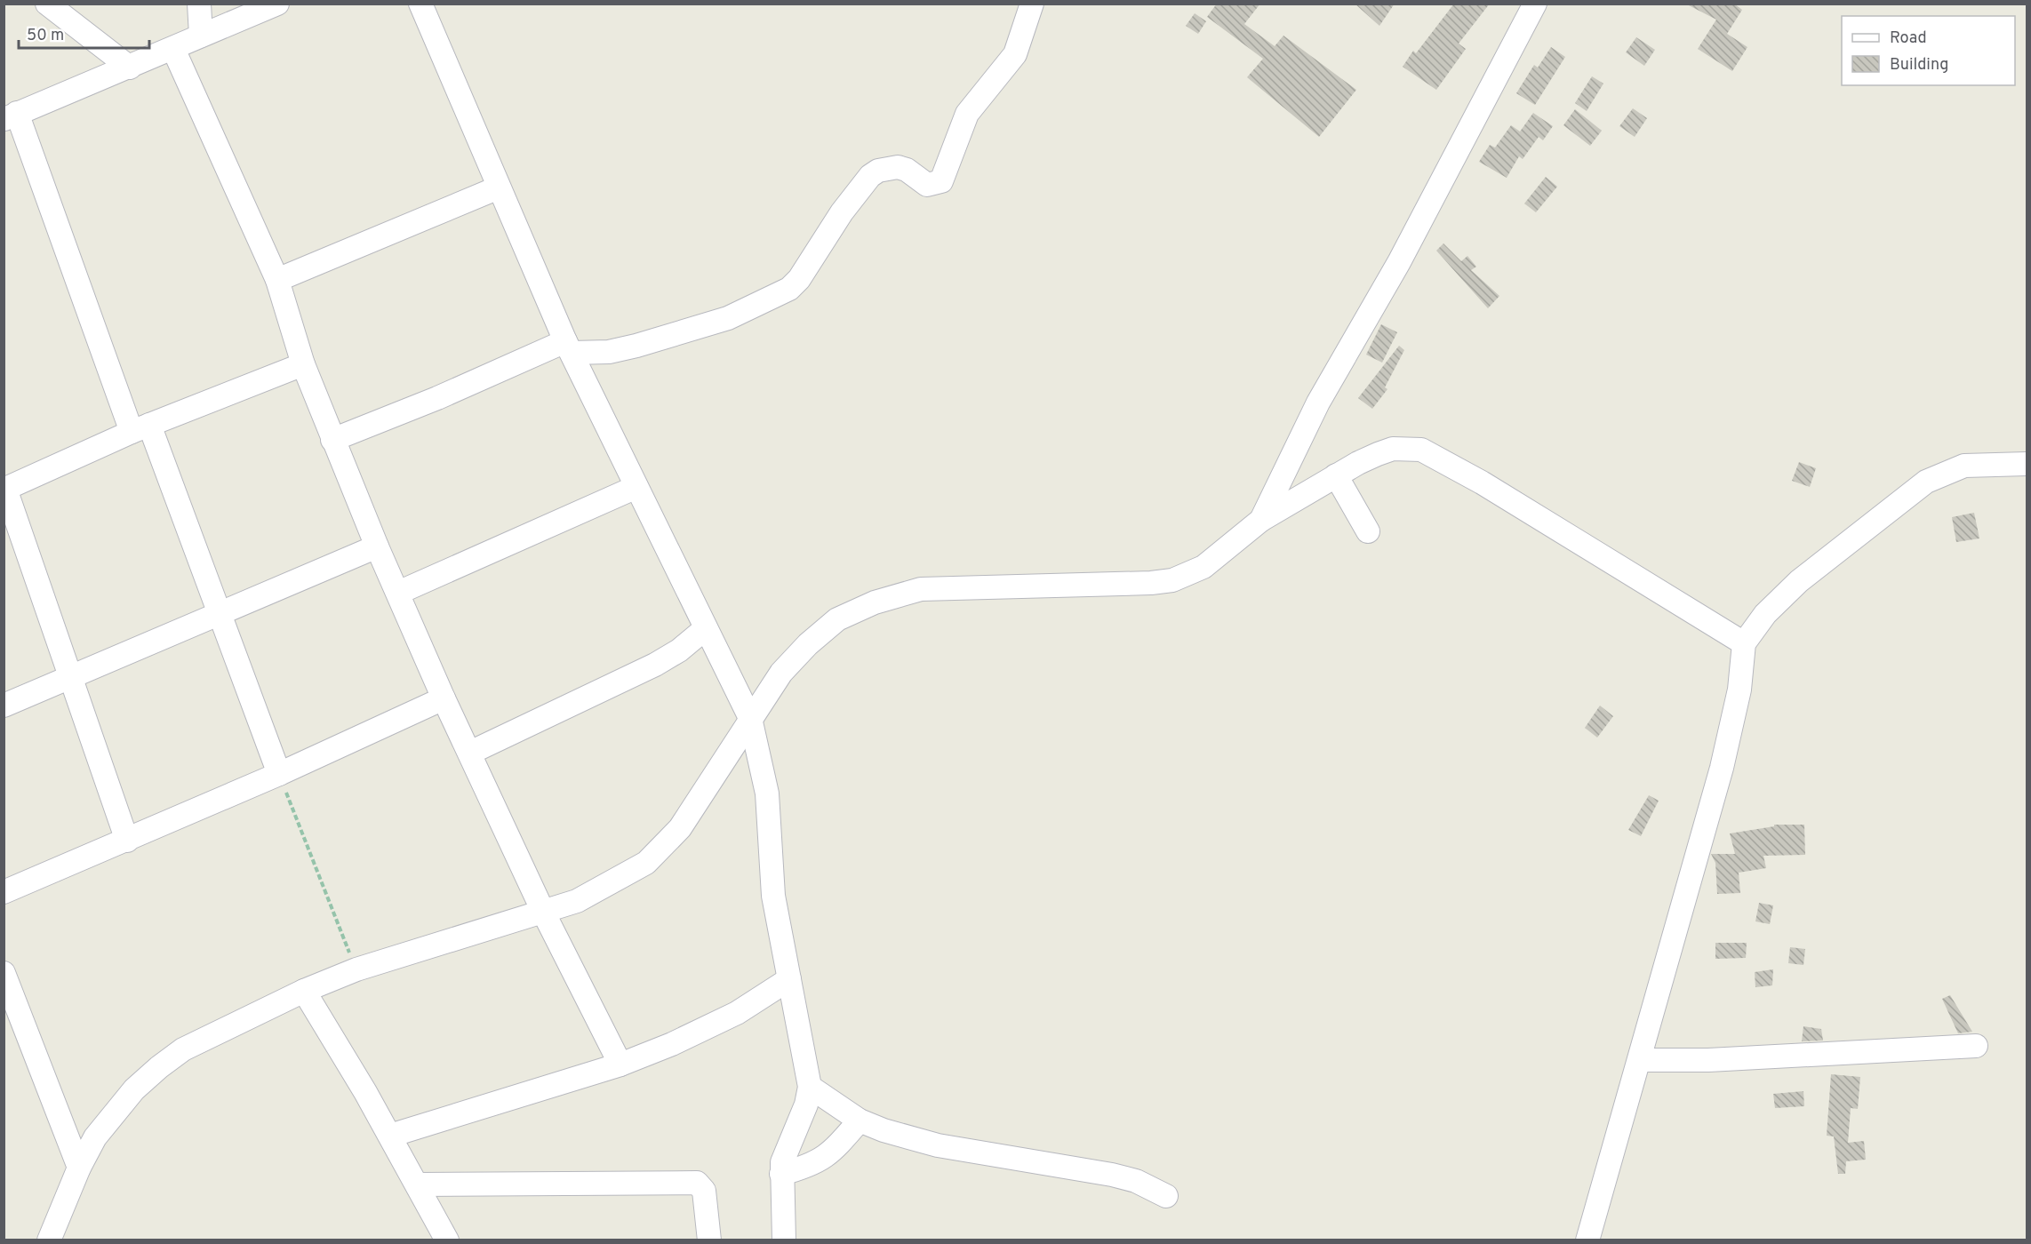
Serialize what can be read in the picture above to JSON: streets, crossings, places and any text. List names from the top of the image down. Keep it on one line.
{"legend":["Road","Building"],"scale_bar":"50 m"}
